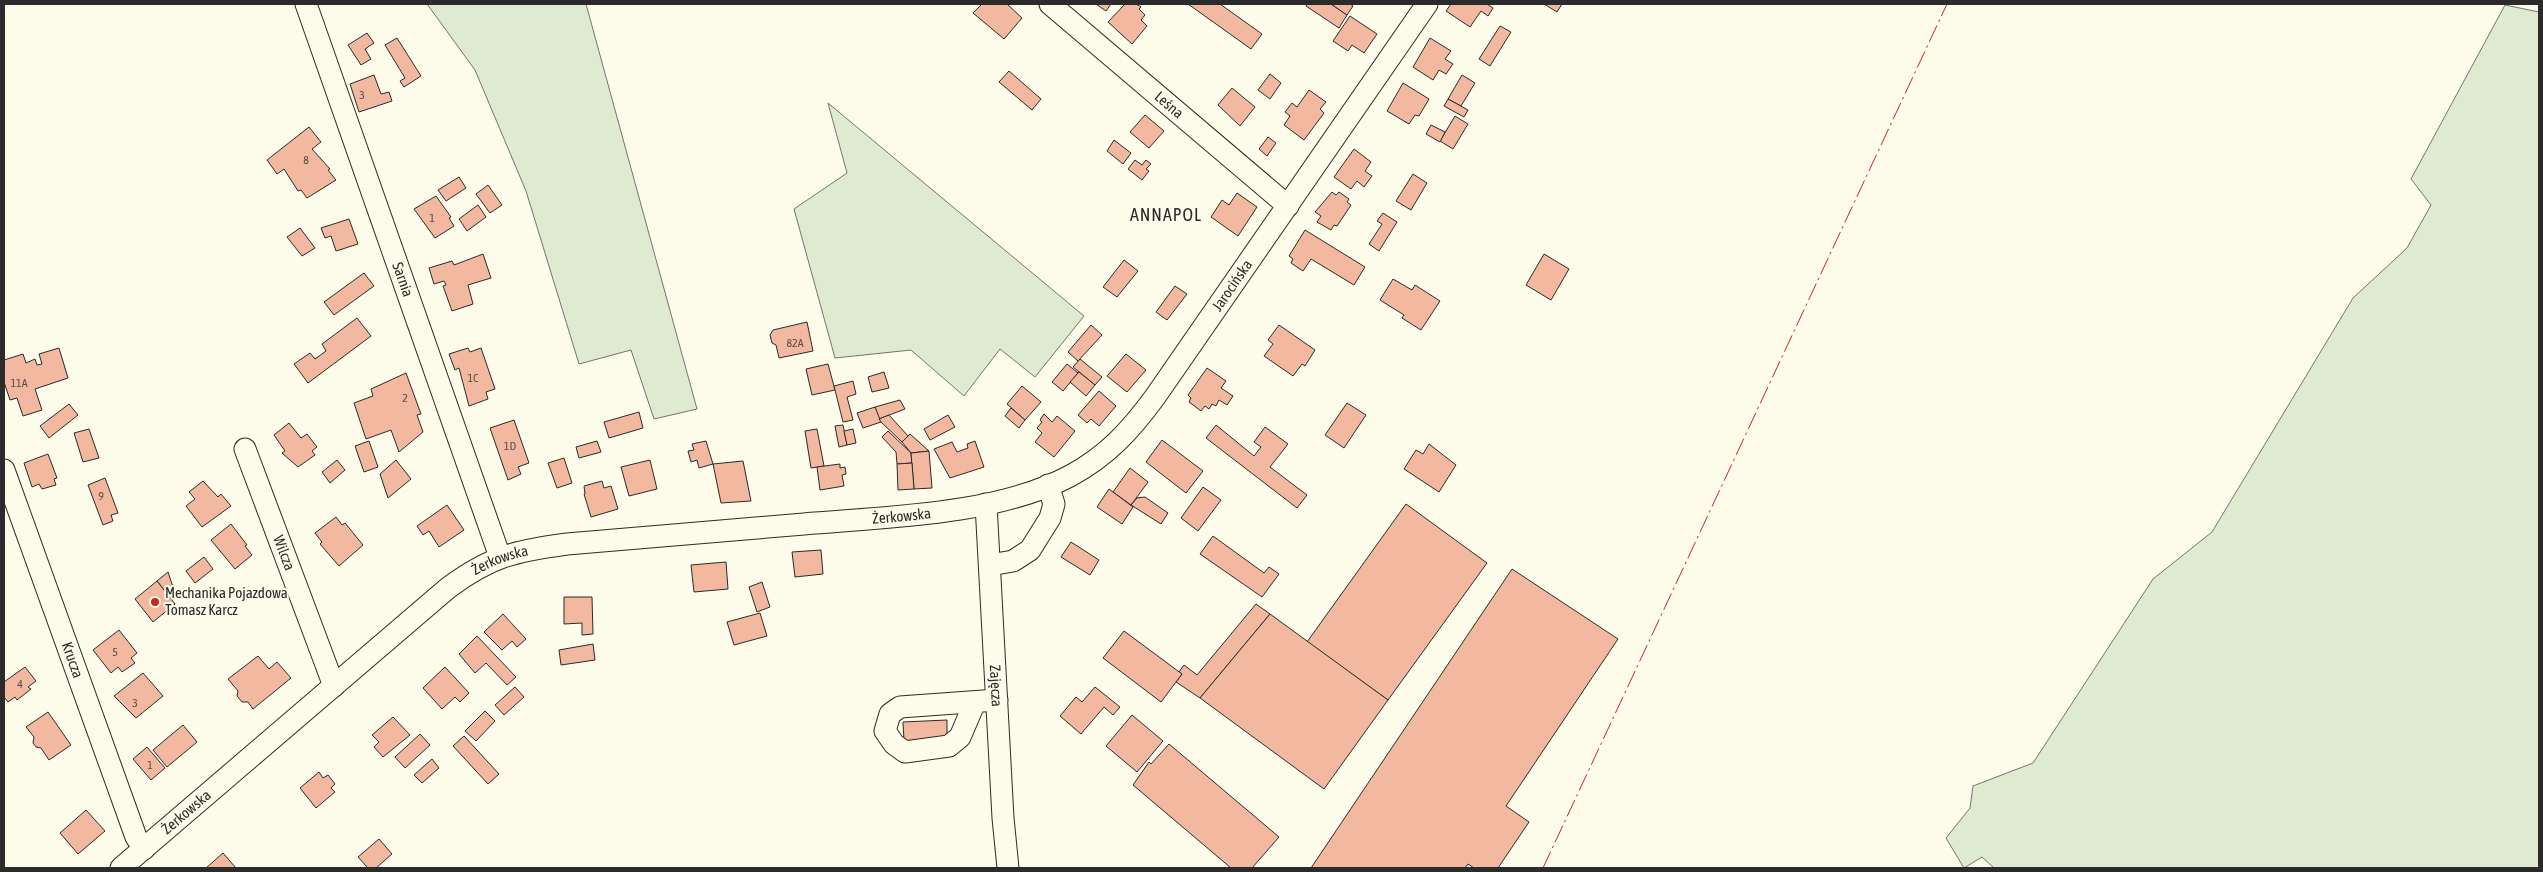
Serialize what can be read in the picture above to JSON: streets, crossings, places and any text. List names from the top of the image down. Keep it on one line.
{"streets":{"street":["Leśna","Sarnia","Jarocińska","Żerkowska","Wilcza","Krucza","Zajęcza"]},"crossings":[["Leśna","Jarocińska"],["Sarnia","Żerkowska"],["Jarocińska","Żerkowska"],["Jarocińska","Zajęcza"],["Żerkowska","Wilcza"],["Żerkowska","Krucza"],["Żerkowska","Zajęcza"]],"districts":["ANNAPOL"],"places":["Mechanika Pojazdowa Tomasz Karcz"],"house_numbers":["3","8","1","82A","1C","11A","2","1D","9","5","4","3","1"]}
